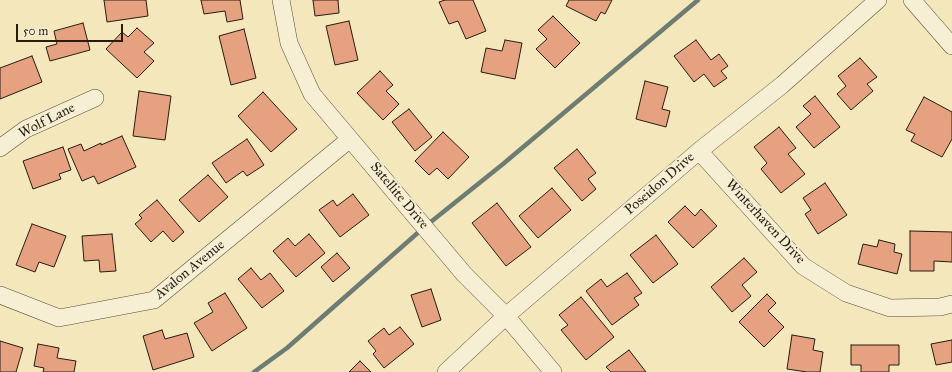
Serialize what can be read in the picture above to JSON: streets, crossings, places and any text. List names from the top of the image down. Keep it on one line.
{"streets":{"street":["Wolf Lane","Poseidon Drive","Satellite Drive","Winterhaven Drive","Avalon Avenue"]},"crossings":[["Poseidon Drive","Satellite Drive"],["Poseidon Drive","Winterhaven Drive"],["Satellite Drive","Avalon Avenue"]],"scale_bar":"50 m"}
